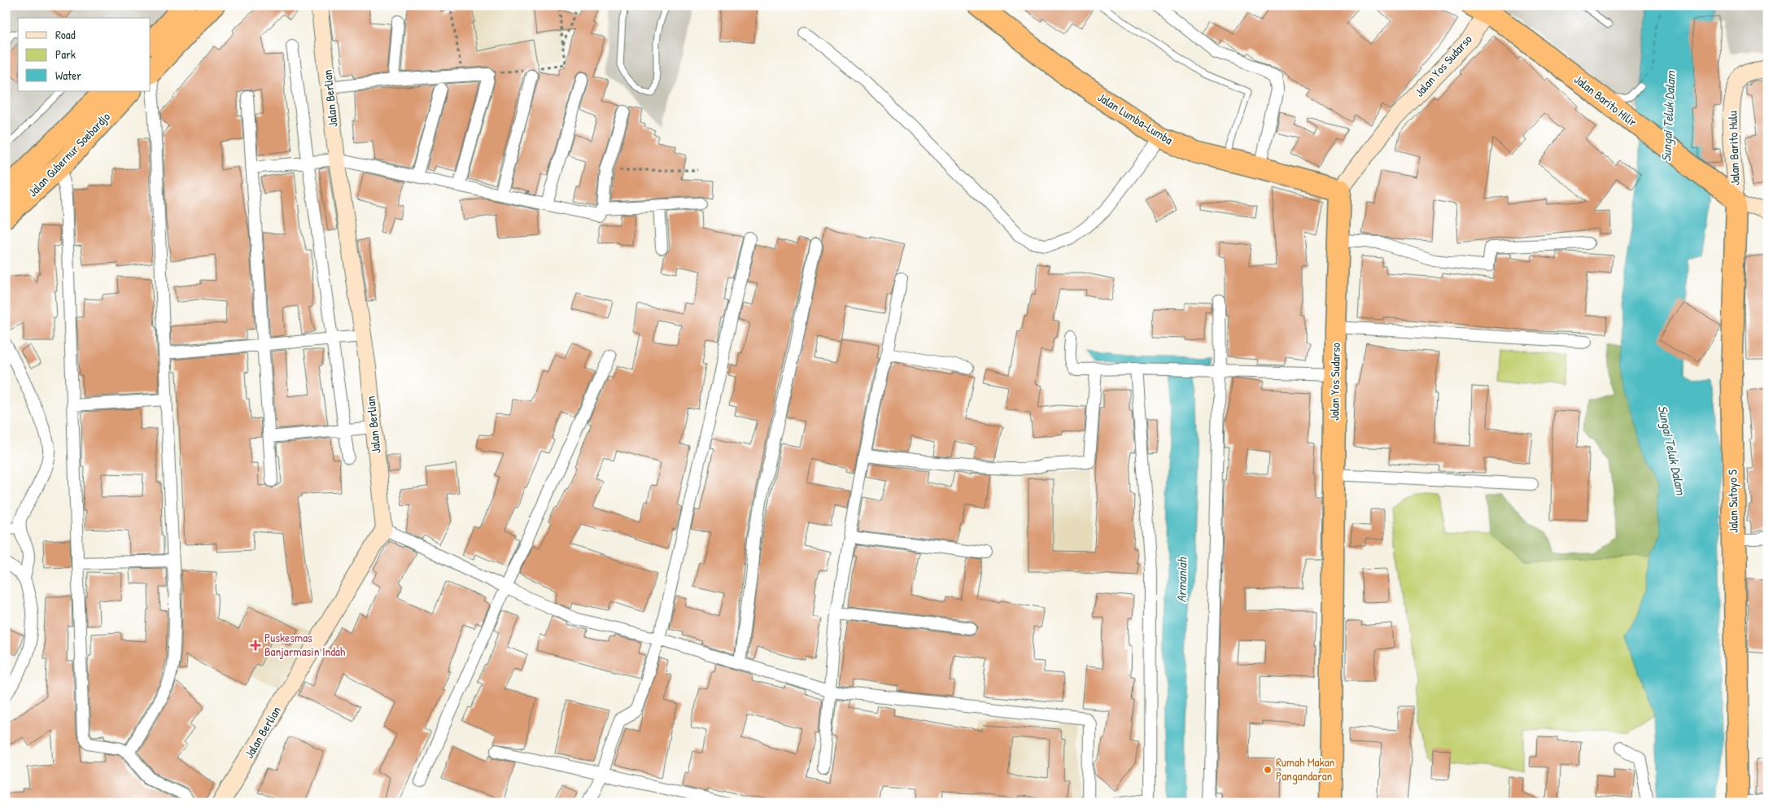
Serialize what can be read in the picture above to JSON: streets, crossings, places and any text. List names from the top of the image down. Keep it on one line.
{"streets":{"highway":["Jalan Yos Sudarso","Jalan Barito Hilir","Jalan Lumba-Lumba","Jalan Gubernur Soebardjo","Jalan Sutoyo S"],"street":["Jalan Berlian","Jalan Barito Hulu"]},"crossings":[["Jalan Yos Sudarso","Jalan Barito Hilir"],["Jalan Yos Sudarso","Jalan Lumba-Lumba"],["Jalan Barito Hilir","Jalan Barito Hulu"],["Jalan Barito Hilir","Jalan Sutoyo S"],["Jalan Barito Hulu","Jalan Sutoyo S"]],"water":["Sungai Teluk Dalam","Armaniah"],"places":{"health":["Puskesmas Banjarmasin Indah"],"other":["Rumah Makan Pangandaran"]},"legend":["Road","Park","Water"]}
